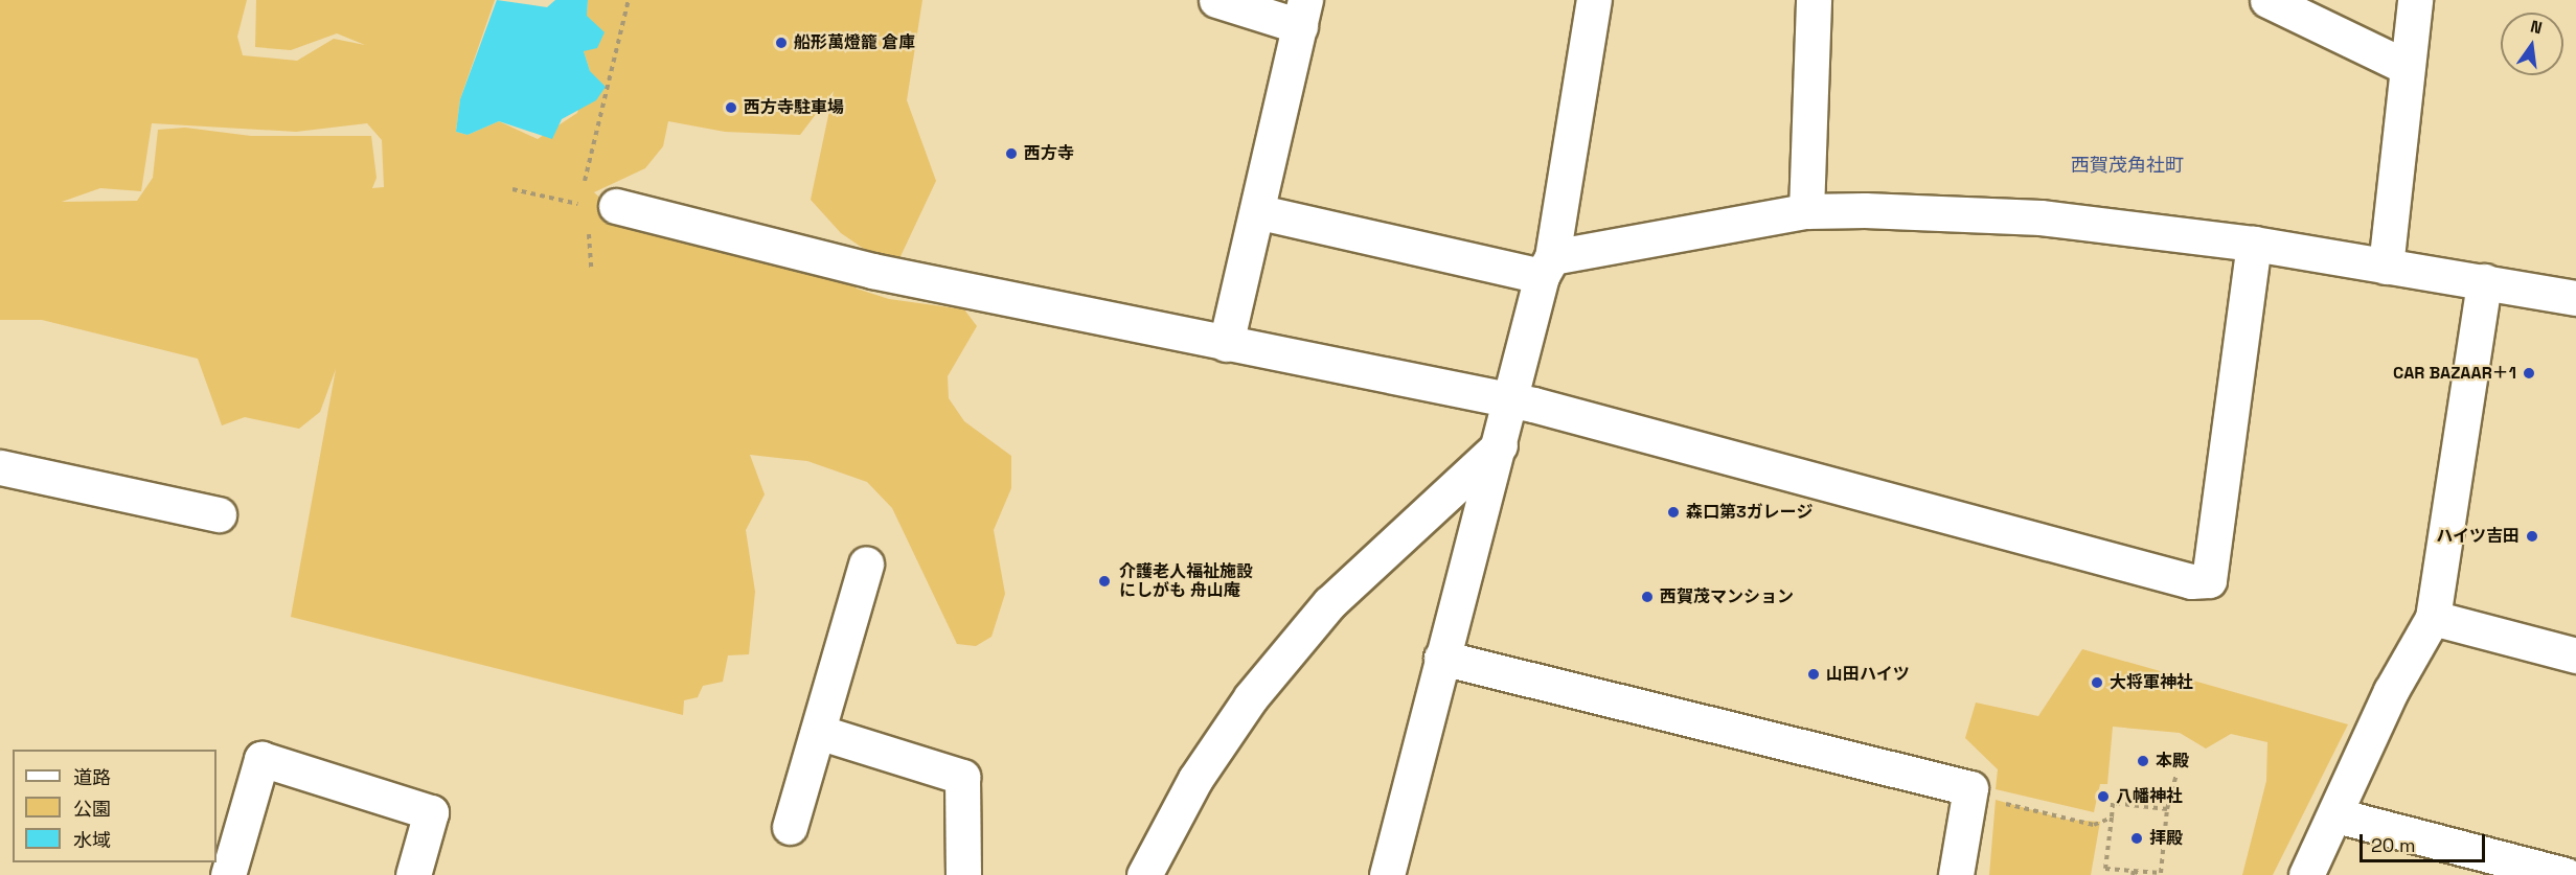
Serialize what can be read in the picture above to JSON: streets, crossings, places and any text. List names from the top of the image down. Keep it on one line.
{"districts":["西賀茂角社町"],"places":["船形萬燈籠 倉庫","西方寺駐車場","西方寺","CAR BAZAAR＋1","森口第3ガレージ","ハイツ吉田","介護老人福祉施設 にしがも 舟山庵","西賀茂マンション","山田ハイツ","大将軍神社","本殿","八幡神社","拝殿"],"legend":["道路","公園","水域"],"scale_bar":"20 m","north":"top"}
